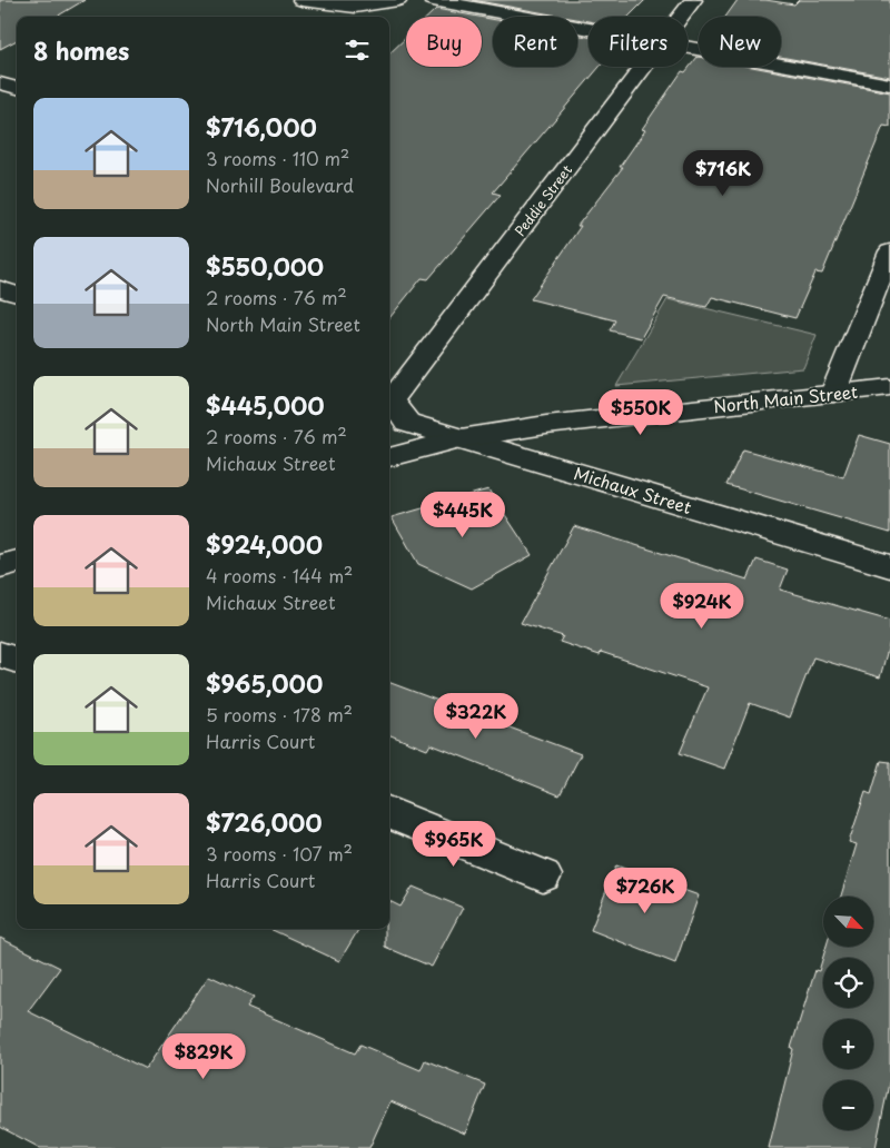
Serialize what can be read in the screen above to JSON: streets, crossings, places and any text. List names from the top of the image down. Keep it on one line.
{"streets":{"street":["Peddie Street","North Main Street","Michaux Street"]},"crossings":[["North Main Street","Michaux Street"]],"north":"bottom right","page":{"chip":["Buy","Rent","Filters","New"],"heading":"8 homes","list":[{"name":"$716,000","note":"3 rooms · 110 m² · Norhill Boulevard"},{"name":"$550,000","note":"2 rooms · 76 m² · North Main Street"},{"name":"$445,000","note":"2 rooms · 76 m² · Michaux Street"},{"name":"$924,000","note":"4 rooms · 144 m² · Michaux Street"},{"name":"$965,000","note":"5 rooms · 178 m² · Harris Court"},{"name":"$726,000","note":"3 rooms · 107 m² · Harris Court"}],"price":["$716K","$550K","$445K","$924K","$322K","$965K","$726K","$829K"],"map_buttons":["+","−"]}}
